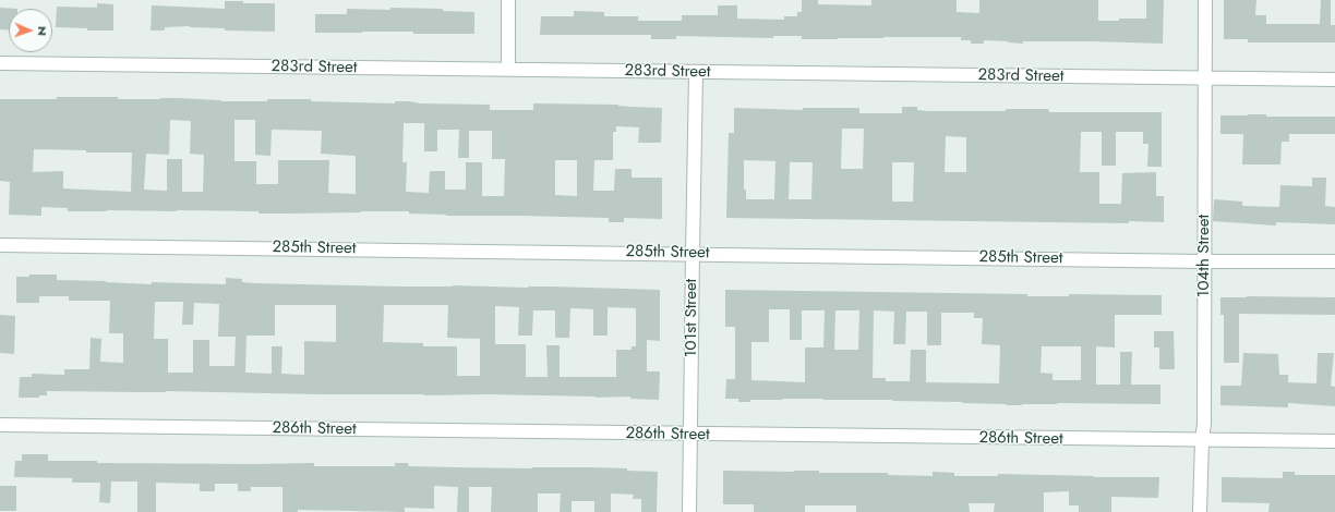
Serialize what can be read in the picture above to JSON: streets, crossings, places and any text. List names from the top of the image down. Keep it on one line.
{"streets":{"street":["283rd Street","285th Street","104th Street","101st Street","286th Street"]},"crossings":[["283rd Street","104th Street"],["283rd Street","101st Street"],["285th Street","104th Street"],["285th Street","101st Street"],["104th Street","286th Street"],["101st Street","286th Street"]],"north":"right"}
